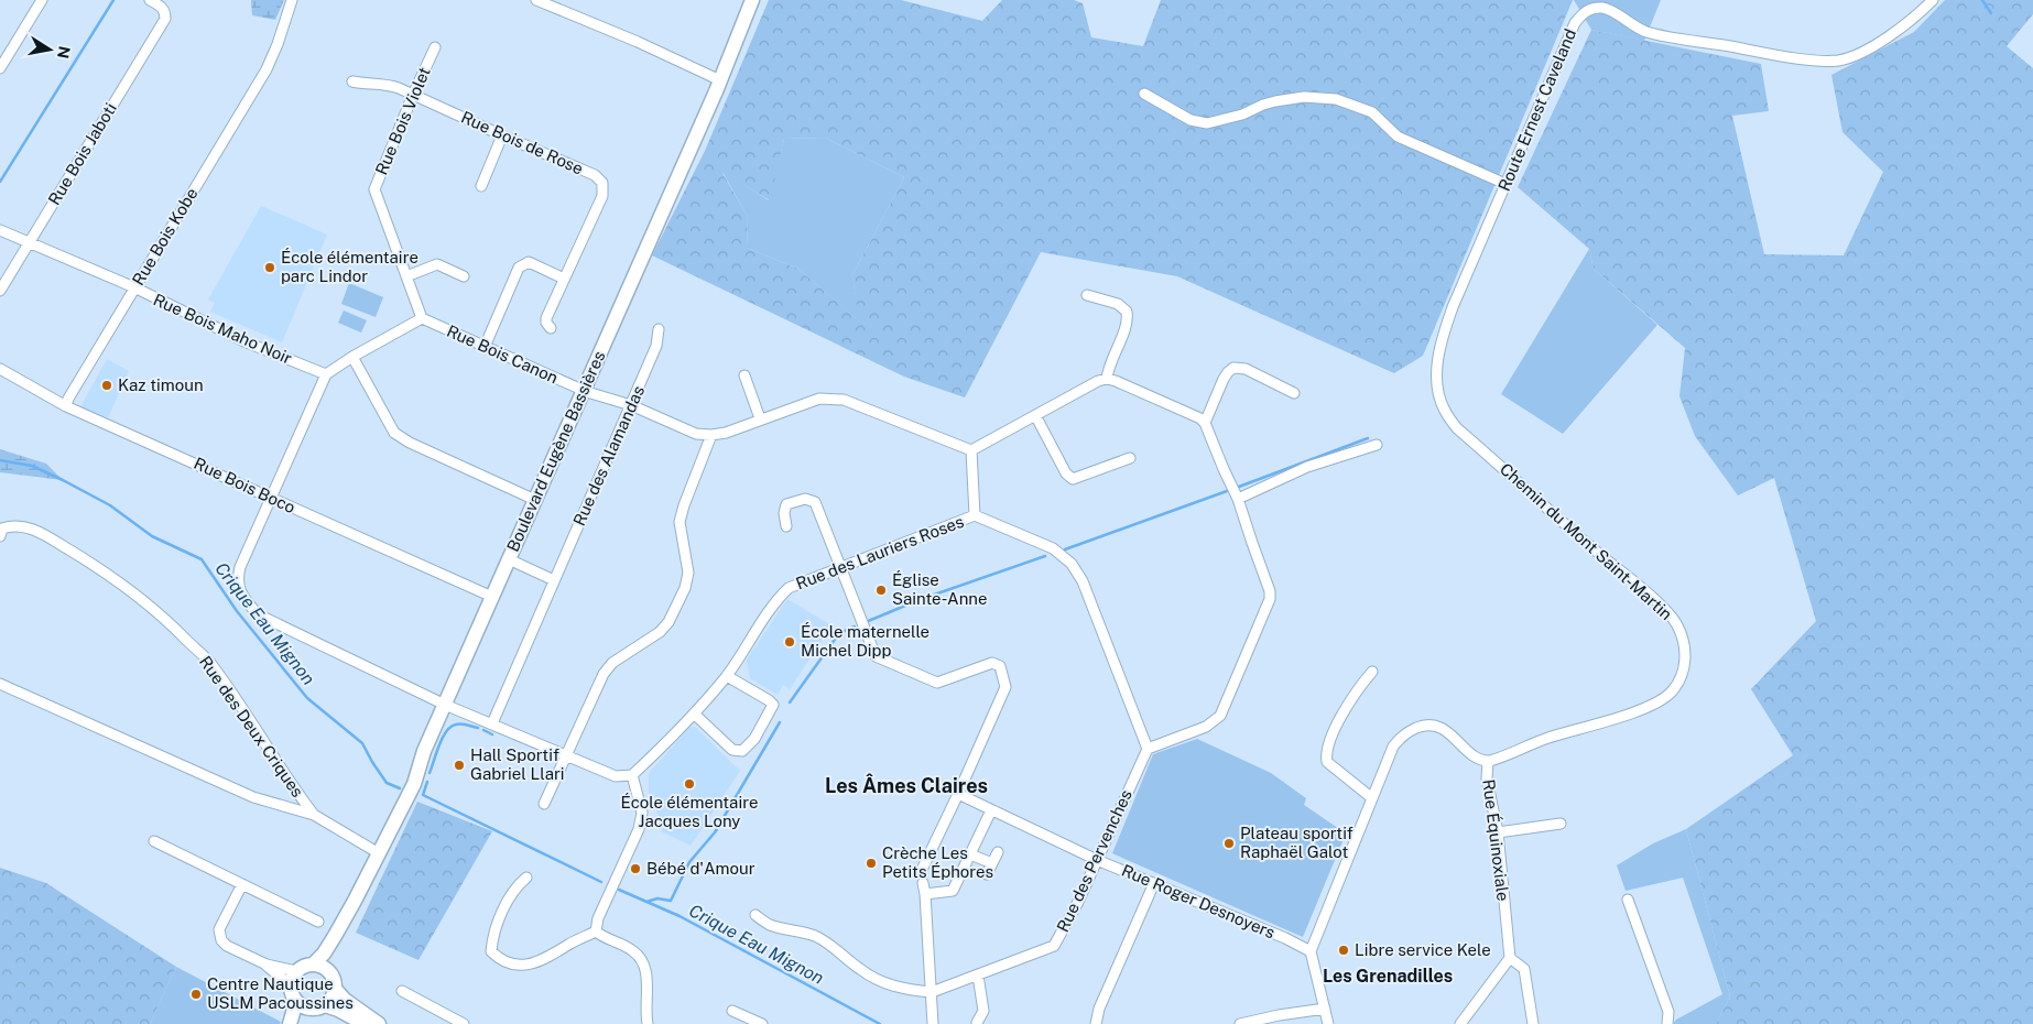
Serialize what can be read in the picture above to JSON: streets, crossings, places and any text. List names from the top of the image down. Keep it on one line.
{"streets":{"street":["Route Ernest Caveland","Rue Bois Violet","Rue Bois de Rose","Rue Bois Jaboti","Rue Bois Kobe","Rue Bois Maho Noir","Rue Bois Canon","Boulevard Eugène Bassières","Rue des Alamandas","Rue Bois Boco","Chemin du Mont Saint-Martin","Rue des Lauriers Roses","Rue des Deux Criques","Rue Équinoxiale","Rue des Pervenches","Rue Roger Desnoyers"]},"crossings":[["Route Ernest Caveland","Chemin du Mont Saint-Martin"],["Rue Bois Violet","Rue Bois de Rose"],["Rue Bois Violet","Rue Bois Canon"],["Rue Bois Jaboti","Rue Bois Maho Noir"],["Rue Bois Kobe","Rue Bois Maho Noir"],["Rue Bois Kobe","Rue Bois Boco"],["Rue Bois Canon","Boulevard Eugène Bassières"],["Rue Bois Canon","Rue des Alamandas"],["Boulevard Eugène Bassières","Rue Bois Boco"],["Boulevard Eugène Bassières","Rue des Deux Criques"],["Chemin du Mont Saint-Martin","Rue Équinoxiale"],["Rue des Lauriers Roses","Rue des Pervenches"],["Rue Équinoxiale","Rue Roger Desnoyers"],["Rue des Pervenches","Rue Roger Desnoyers"]],"districts":["Les Âmes Claires","Les Grenadilles"],"water":["Crique Eau Mignon"],"places":["École élémentaire parc Lindor","Kaz timoun","Église Sainte-Anne","École maternelle Michel Dipp","Hall Sportif Gabriel Llari","École élémentaire Jacques Lony","Plateau sportif Raphaël Galot","Crèche Les Petits Éphores","Bébé d'Amour","Libre service Kele","Centre Nautique USLM Pacoussines"],"north":"right"}
